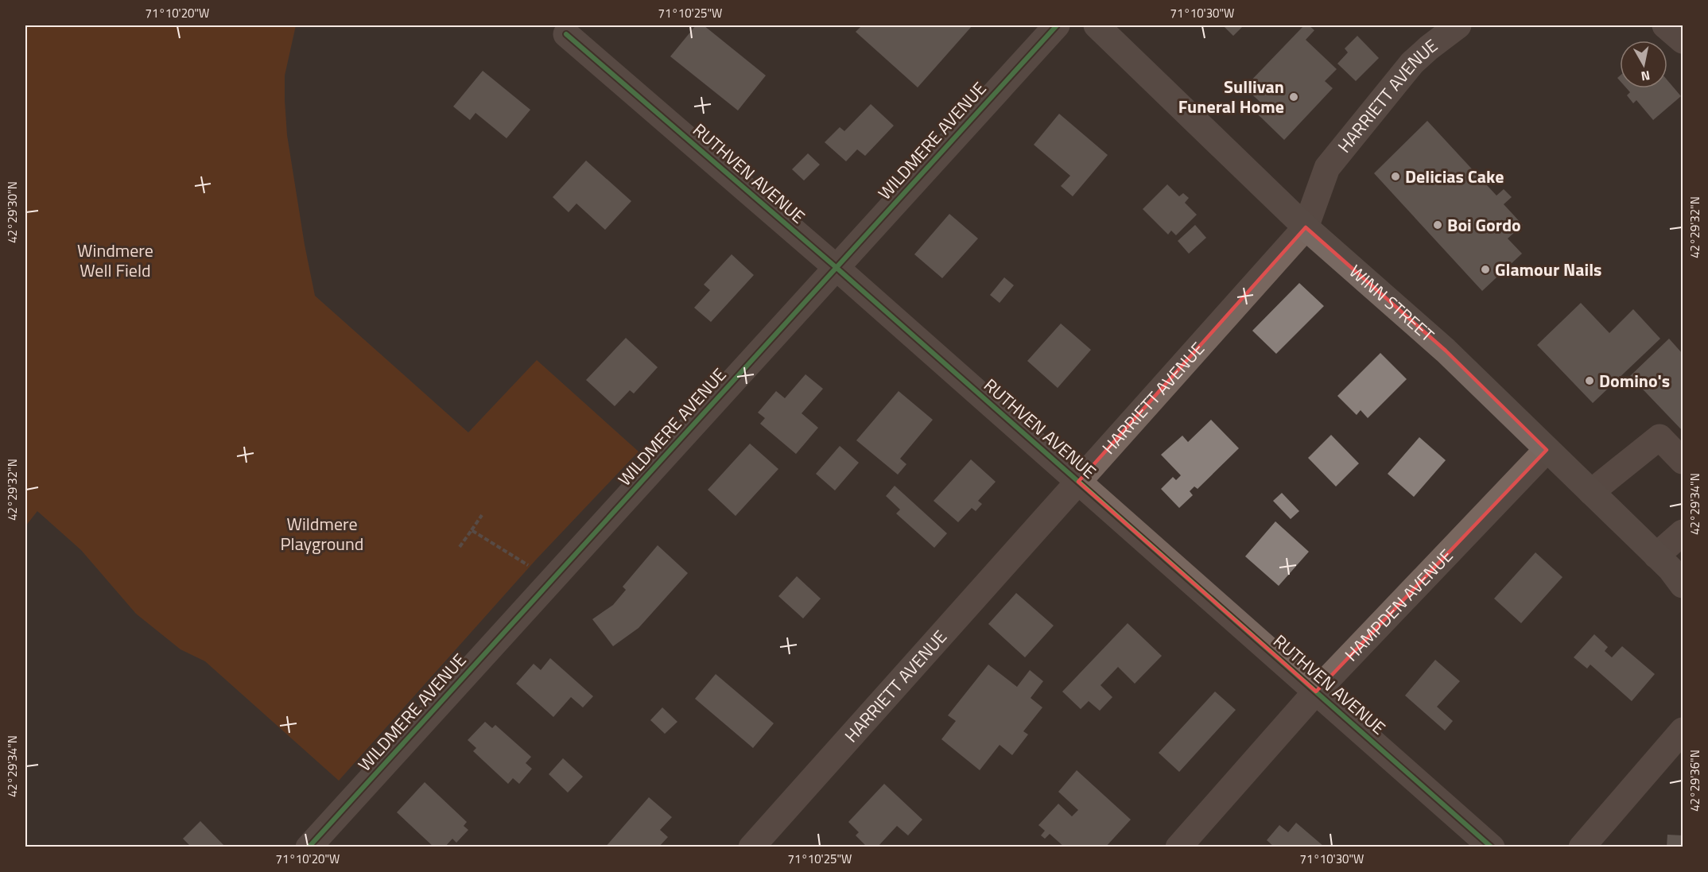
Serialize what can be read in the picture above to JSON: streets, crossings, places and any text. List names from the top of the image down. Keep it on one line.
{"streets":{"main road":["WINN STREET"],"street":["HARRIETT AVENUE","WILDMERE AVENUE","RUTHVEN AVENUE","HAMPDEN AVENUE"]},"crossings":[["HARRIETT AVENUE","RUTHVEN AVENUE"],["HARRIETT AVENUE","WINN STREET"],["WILDMERE AVENUE","RUTHVEN AVENUE"],["RUTHVEN AVENUE","HAMPDEN AVENUE"],["WINN STREET","HAMPDEN AVENUE"]],"parks":["Windmere Well Field","Wildmere Playground"],"places":["Sullivan Funeral Home","Delicias Cake","Boi Gordo","Glamour Nails","Domino's"],"north":"bottom","coordinates":["71°10'20\"W","71°10'25\"W","71°10'30\"W","42°29'30\"N","42°29'32\"N","42°29'34\"N","42°29'36\"N"]}
